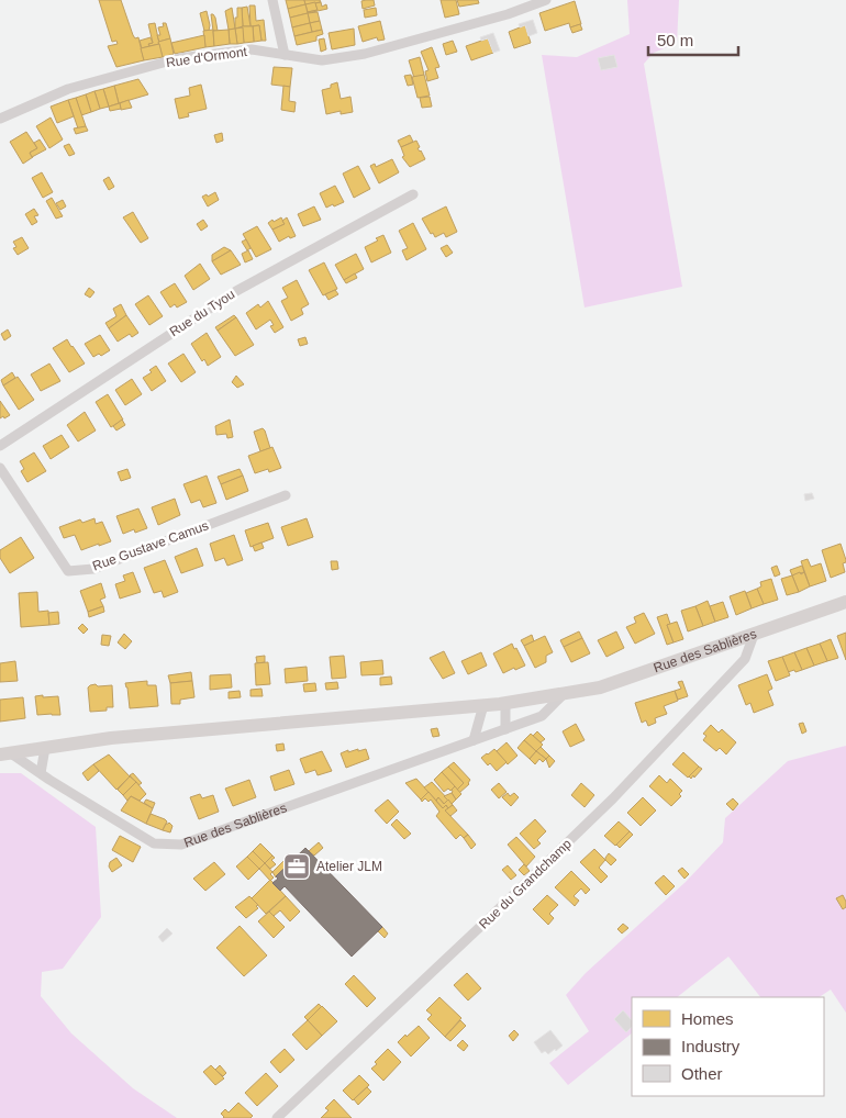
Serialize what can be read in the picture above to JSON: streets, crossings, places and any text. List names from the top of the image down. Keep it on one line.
{"streets":{"main road":["Rue des Sablières"],"street":["Rue d'Ormont","Rue du Tyou","Rue Gustave Camus","Rue du Grandchamp"]},"crossings":[["Rue des Sablières","Rue du Grandchamp"]],"places":{"office":["Atelier JLM"]},"legend":["Homes","Industry","Other"],"scale_bar":"50 m"}
